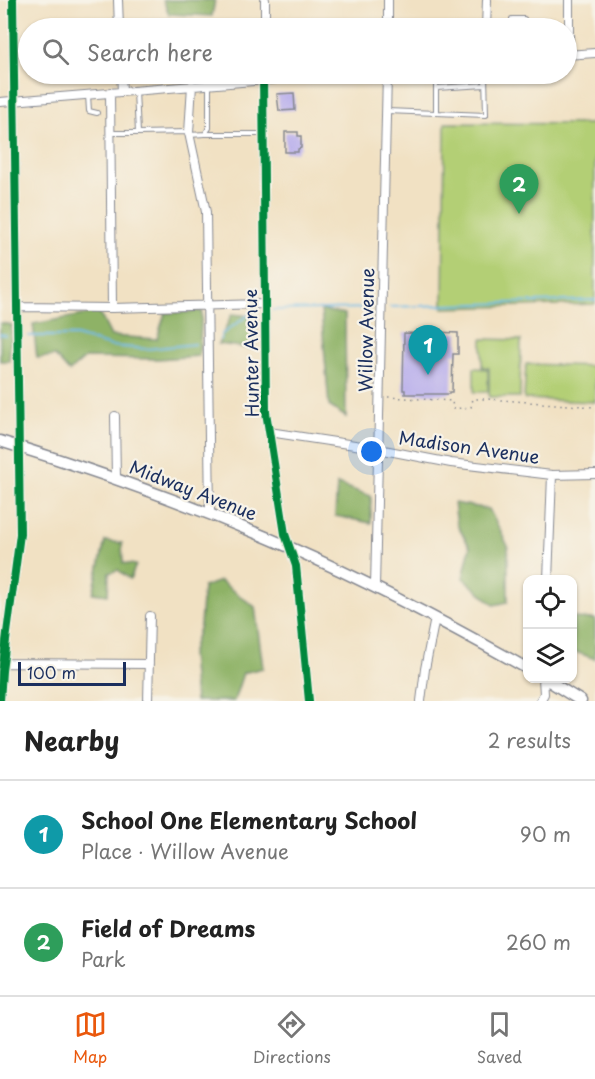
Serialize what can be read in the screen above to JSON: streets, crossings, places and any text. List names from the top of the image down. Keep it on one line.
{"streets":{"street":["Willow Avenue","Hunter Avenue","Madison Avenue","Midway Avenue"]},"crossings":[["Willow Avenue","Madison Avenue"],["Willow Avenue","Midway Avenue"],["Hunter Avenue","Madison Avenue"],["Hunter Avenue","Midway Avenue"]],"scale_bar":"100 m","page":{"search":"Search here","pins":["2","1"],"scale":"100 m","heading":["Nearby","2 results"],"list":[{"mark":"1","name":"School One Elementary School","note":"Place · Willow Avenue","value":"90 m"},{"mark":"2","name":"Field of Dreams","note":"Park","value":"260 m"}],"nav":["Map","Directions","Saved"]}}
